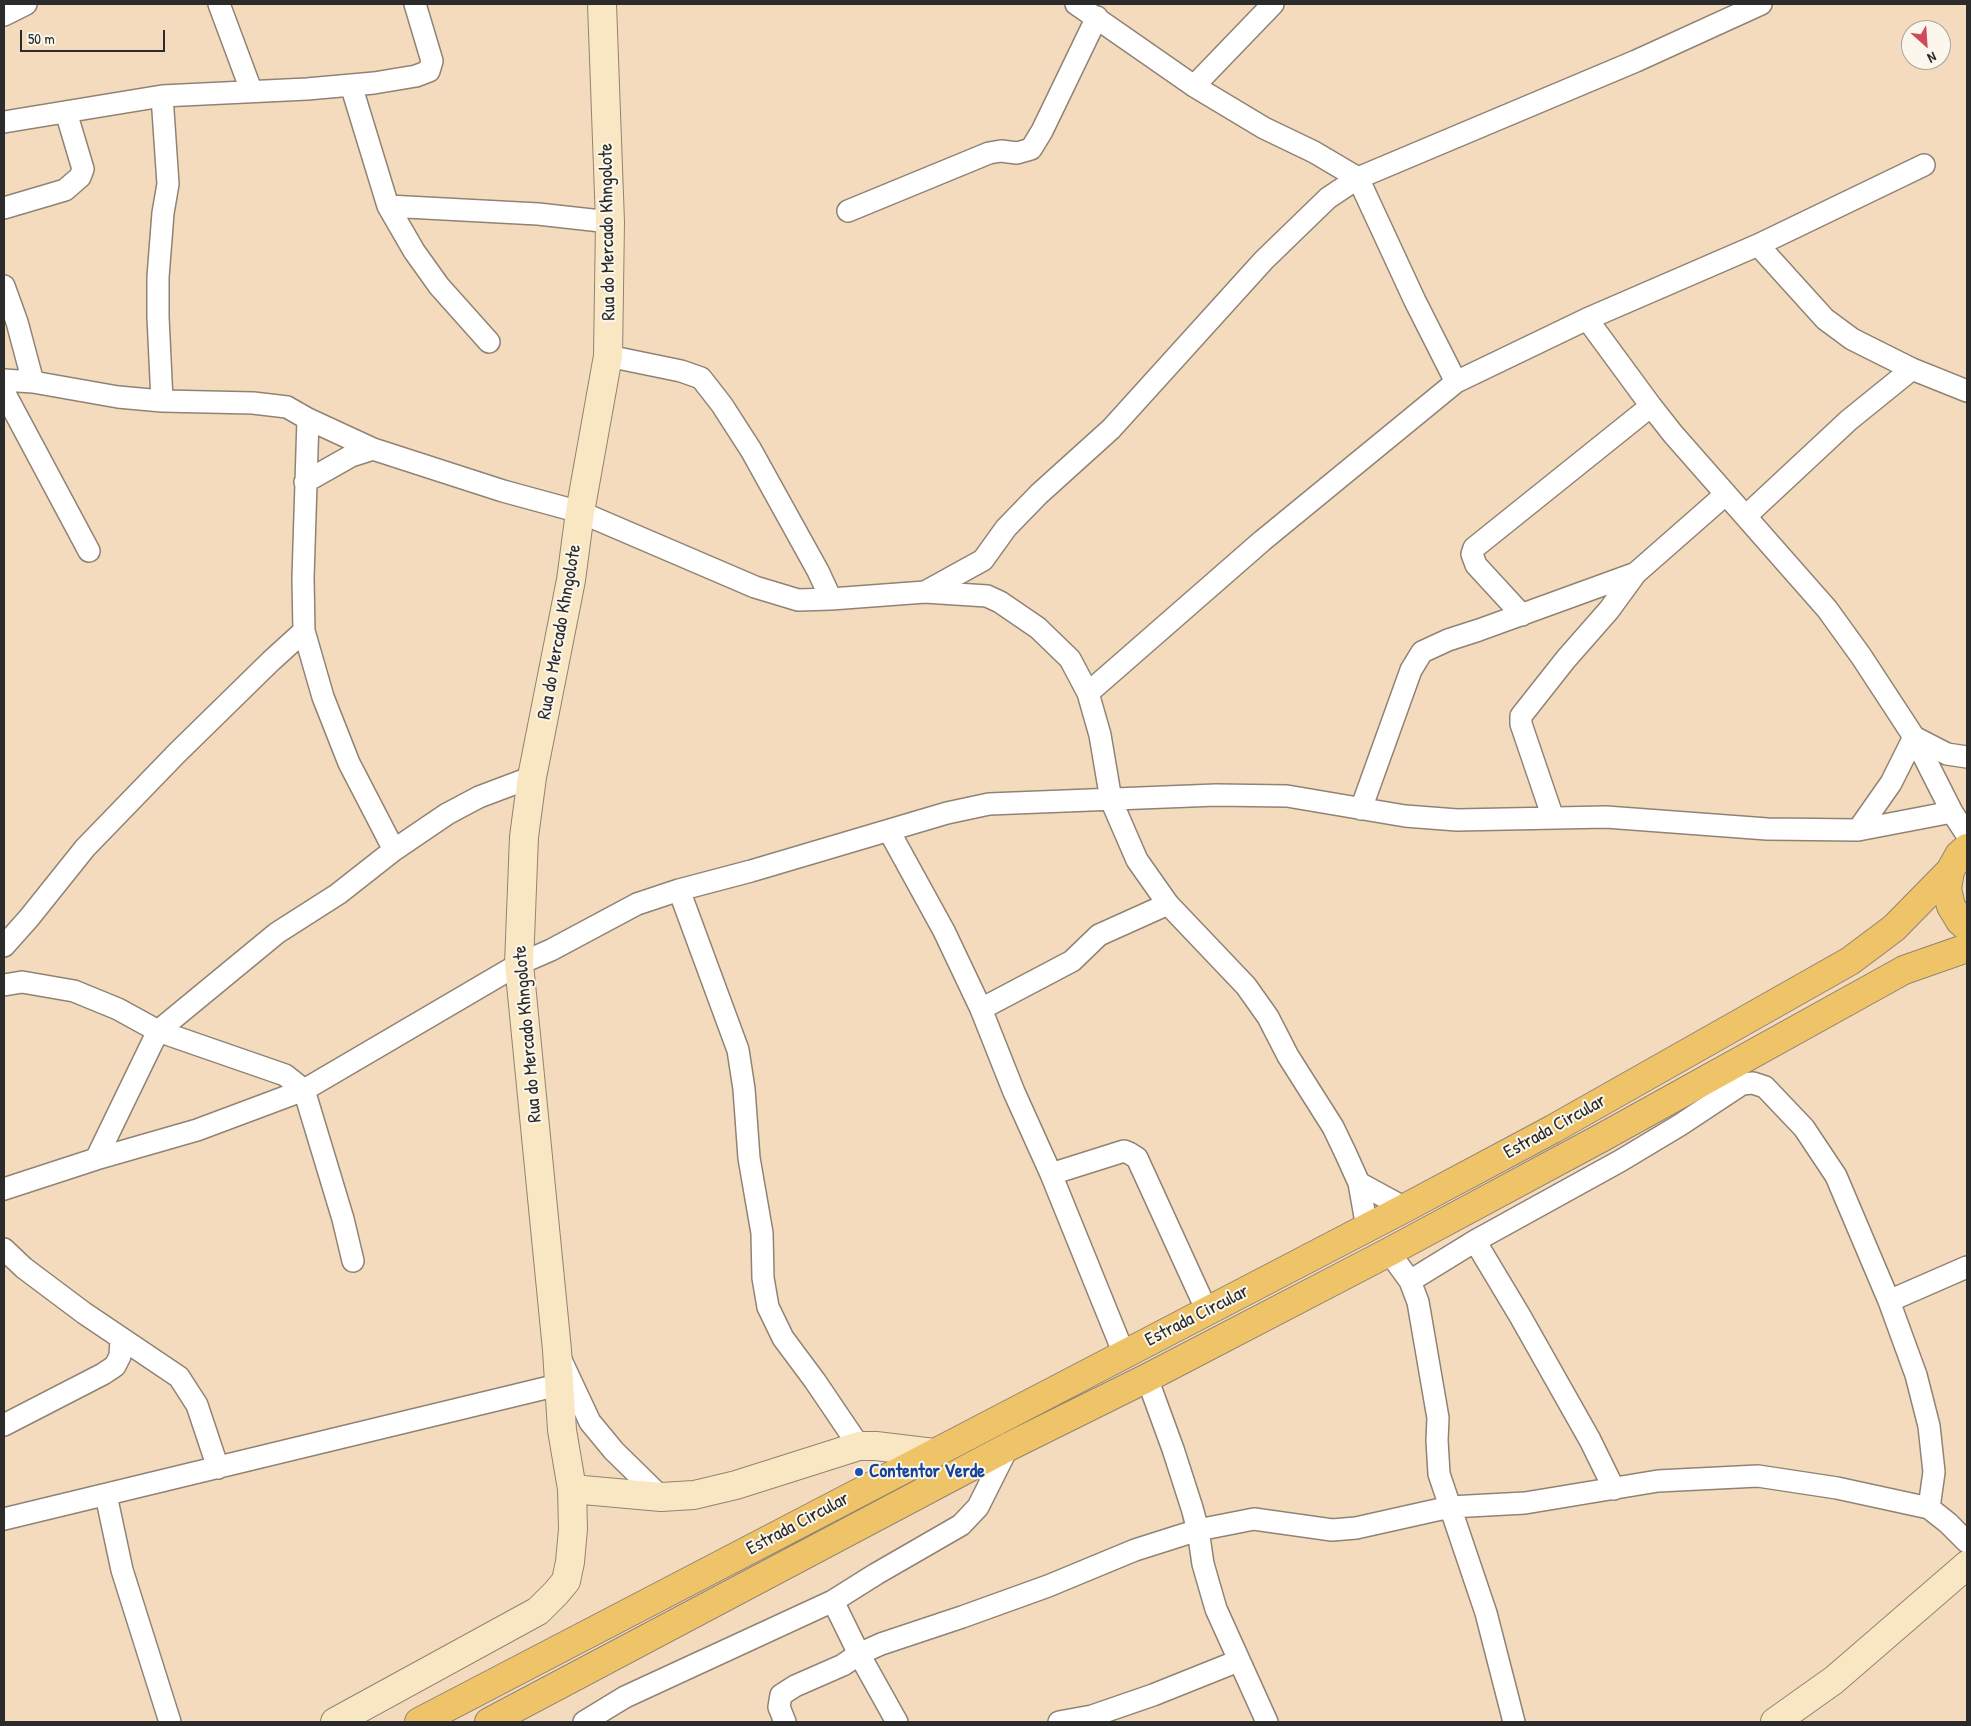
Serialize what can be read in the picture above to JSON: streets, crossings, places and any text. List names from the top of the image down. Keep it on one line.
{"streets":{"main road":["Estrada Circular"],"street":["Rua do Mercado Khngolote"]},"places":["Contentor Verde"],"scale_bar":"50 m","north":"bottom right"}
